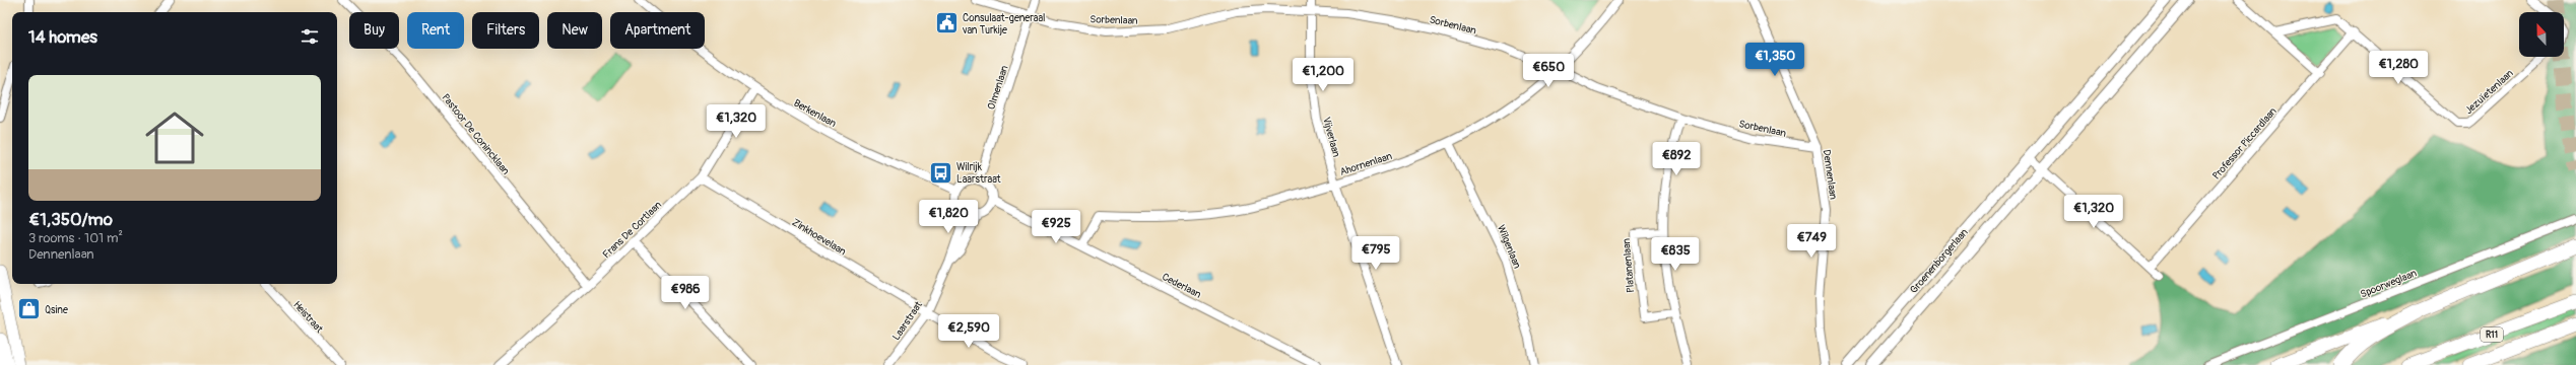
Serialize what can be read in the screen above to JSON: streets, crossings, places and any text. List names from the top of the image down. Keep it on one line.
{"streets":{"highway":["R11"],"street":["Sorbenlaan","Olmenlaan","Jezuïetenlaan","Berkenlaan","Pastoor De Conincklaan","Vijverlaan","Professor Piccardlaan","Ahornenlaan","Dennenlaan","Frans De Cortlaan","Zinkhoevelaan","Wilgenlaan","Groenenborgerlaan","Platanenlaan","Spoorweglaan","Cederlaan","Heistraat","Laarstraat"]},"crossings":[["Sorbenlaan","Olmenlaan"],["Sorbenlaan","Vijverlaan"],["Sorbenlaan","Ahornenlaan"],["Sorbenlaan","Dennenlaan"],["Olmenlaan","Berkenlaan"],["Olmenlaan","Cederlaan"],["Olmenlaan","Laarstraat"],["Jezuïetenlaan","Professor Piccardlaan"],["Berkenlaan","Frans De Cortlaan"],["Berkenlaan","Cederlaan"],["Berkenlaan","Laarstraat"],["Pastoor De Conincklaan","Frans De Cortlaan"],["Vijverlaan","Ahornenlaan"],["Ahornenlaan","Wilgenlaan"],["Ahornenlaan","Cederlaan"],["Frans De Cortlaan","Zinkhoevelaan"],["Zinkhoevelaan","Laarstraat"],["Cederlaan","Laarstraat"]],"places":{"public building":["Consulaat-generaal van Turkije"],"bus stop":["Wilrijk Laarstraat"],"shop":["Qsine"]},"north":"top","page":{"chip":["Buy","Rent","Filters","New","Apartment"],"heading":"14 homes","price":["€1,350","€1,280","€650","€1,200","€1,320","€892","€1,320","€1,820","€925","€749","€795","€835","€986","€2,590"],"list":[{"name":"€1,350/mo","note":"3 rooms · 101 m² · Dennenlaan"}]}}
